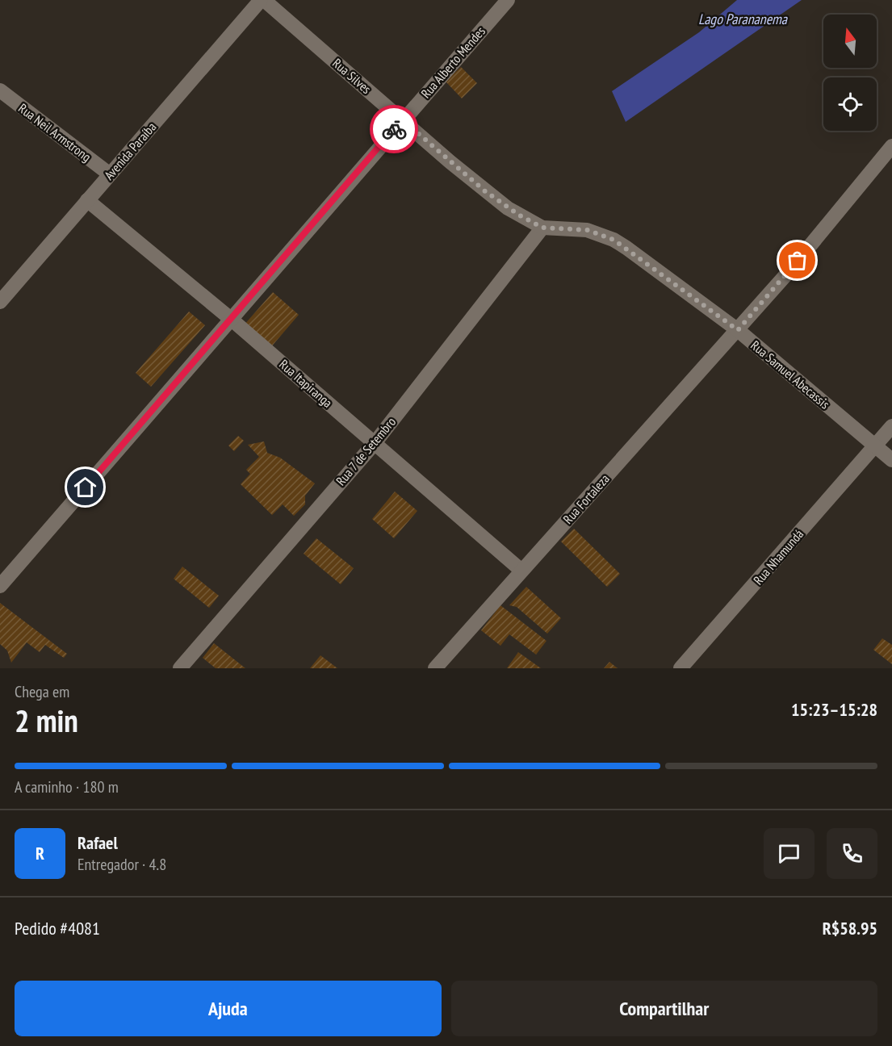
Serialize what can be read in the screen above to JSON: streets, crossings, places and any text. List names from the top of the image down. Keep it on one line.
{"streets":{"street":["Rua Alberto Mendes","Rua Silves","Rua Neil Armstrong","Avenida Paraíba","Rua Samuel Abecassis","Rua Itapiranga","Rua 7 de Setembro","Rua Fortaleza","Rua Nhamundá"]},"crossings":[["Rua Alberto Mendes","Rua Silves"],["Rua Alberto Mendes","Rua Itapiranga"],["Rua Silves","Avenida Paraíba"],["Rua Silves","Rua Samuel Abecassis"],["Rua Silves","Rua 7 de Setembro"],["Rua Neil Armstrong","Avenida Paraíba"],["Avenida Paraíba","Rua Itapiranga"],["Rua Samuel Abecassis","Rua 7 de Setembro"],["Rua Samuel Abecassis","Rua Fortaleza"],["Rua Samuel Abecassis","Rua Nhamundá"],["Rua Itapiranga","Rua 7 de Setembro"],["Rua Itapiranga","Rua Fortaleza"]],"water":["Lago Parananema"],"north":"top","page":{"heading":["2 min","Chega em","15:23–15:28"],"panel":["Rafael","Entregador · 4.8","Pedido #4081","R$58.95"],"bar":"A caminho · 180 m","round":"R","buttons":["Ajuda","Compartilhar"]}}
